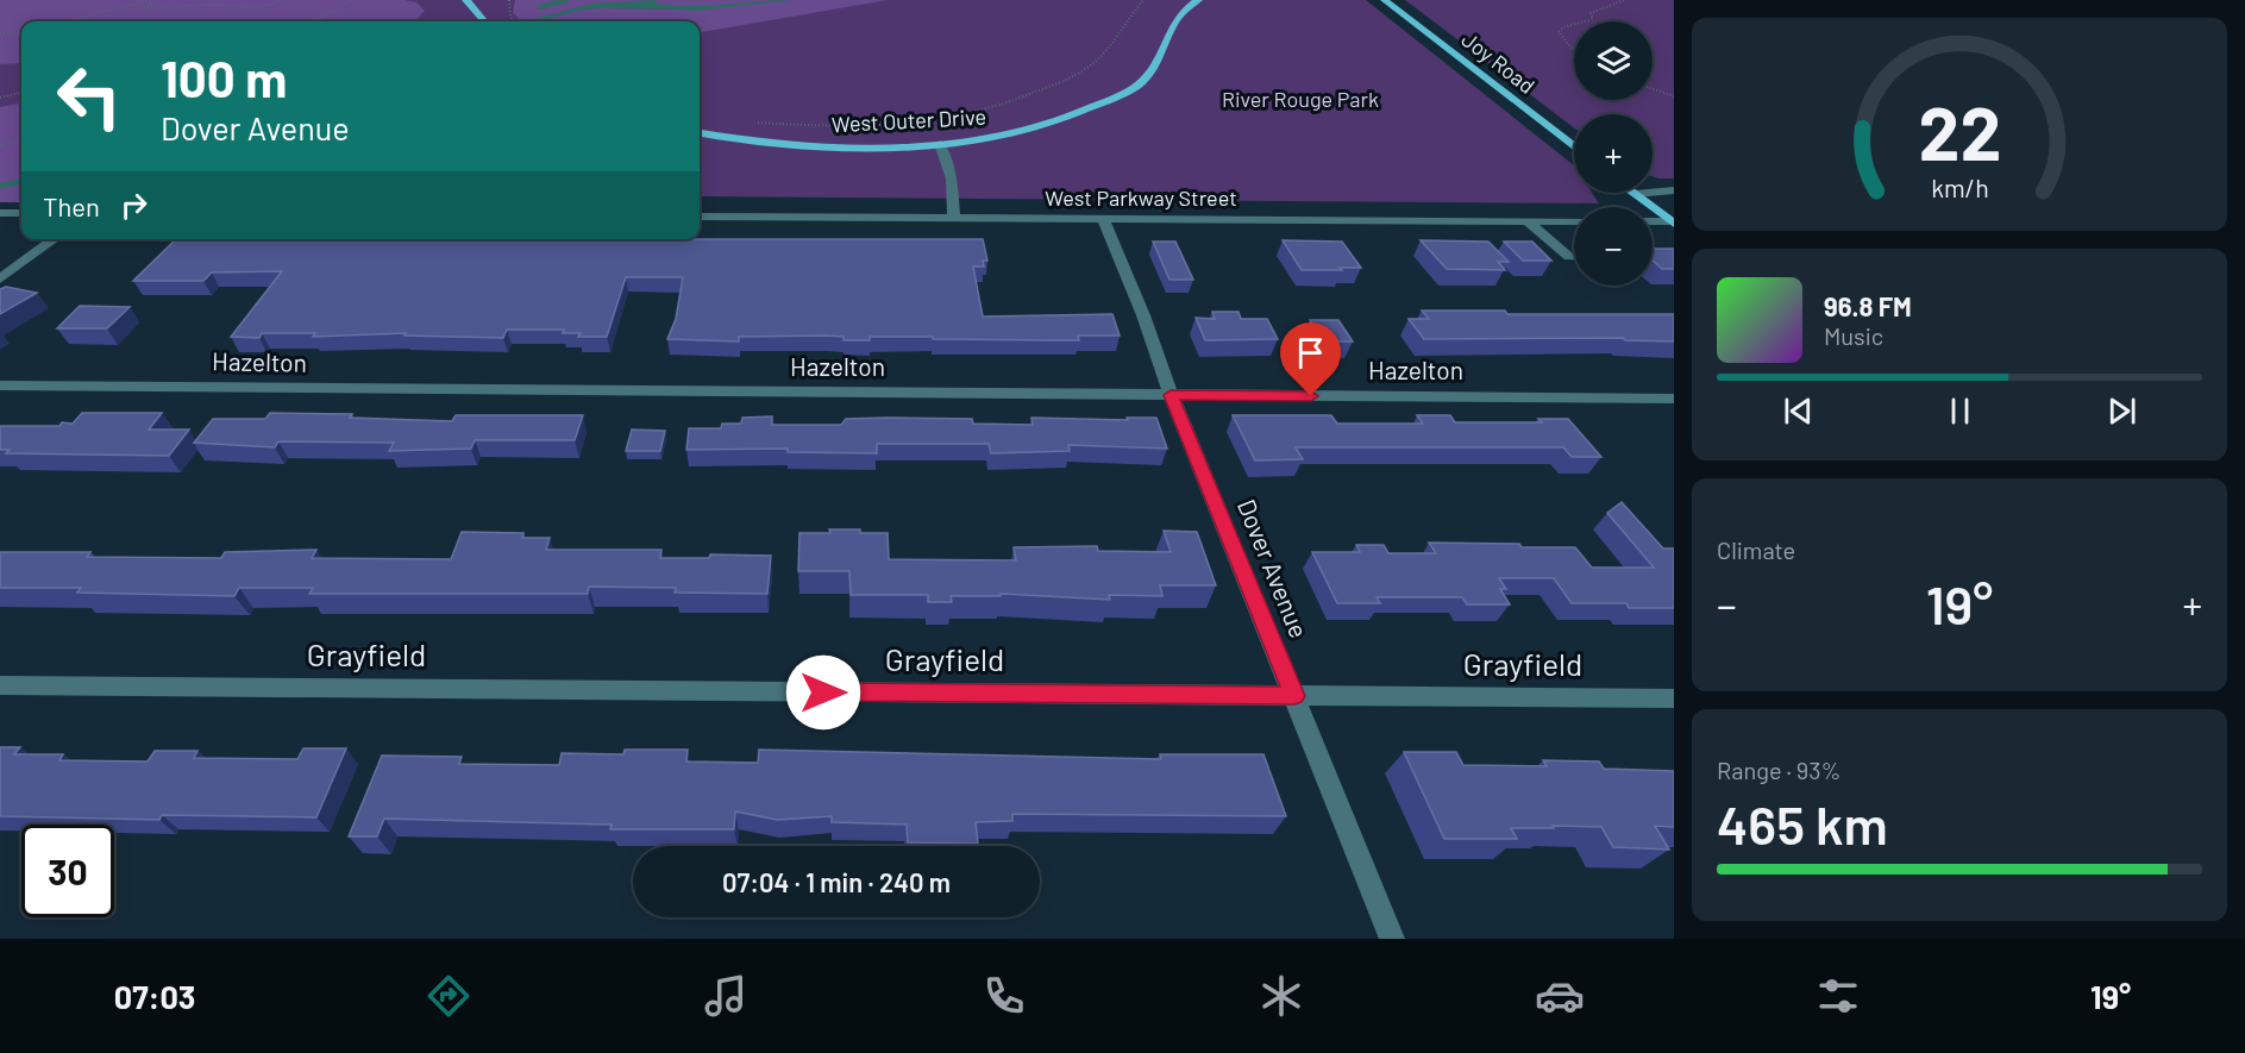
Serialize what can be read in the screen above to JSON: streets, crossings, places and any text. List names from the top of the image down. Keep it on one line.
{"streets":{"main road":["Joy Road","West Outer Drive"],"street":["West Parkway Street","Hazelton","Dover Avenue","Grayfield"]},"crossings":[["West Parkway Street","Dover Avenue"],["Hazelton","Dover Avenue"],["Dover Avenue","Grayfield"]],"parks":["River Rouge Park"],"page":{"map_buttons":["+","−"],"turn":["100 m","Dover Avenue"],"then":"Then","song":["96.8 FM","Music"],"tile":["Climate",["Range · 93%","465 km"]],"heat":["−","19°","+"],"limit":"30","trip":"07:04 · 1 min · 240 m","tabs":["07:03","19°"],"gauge":["22","km/h"]}}
